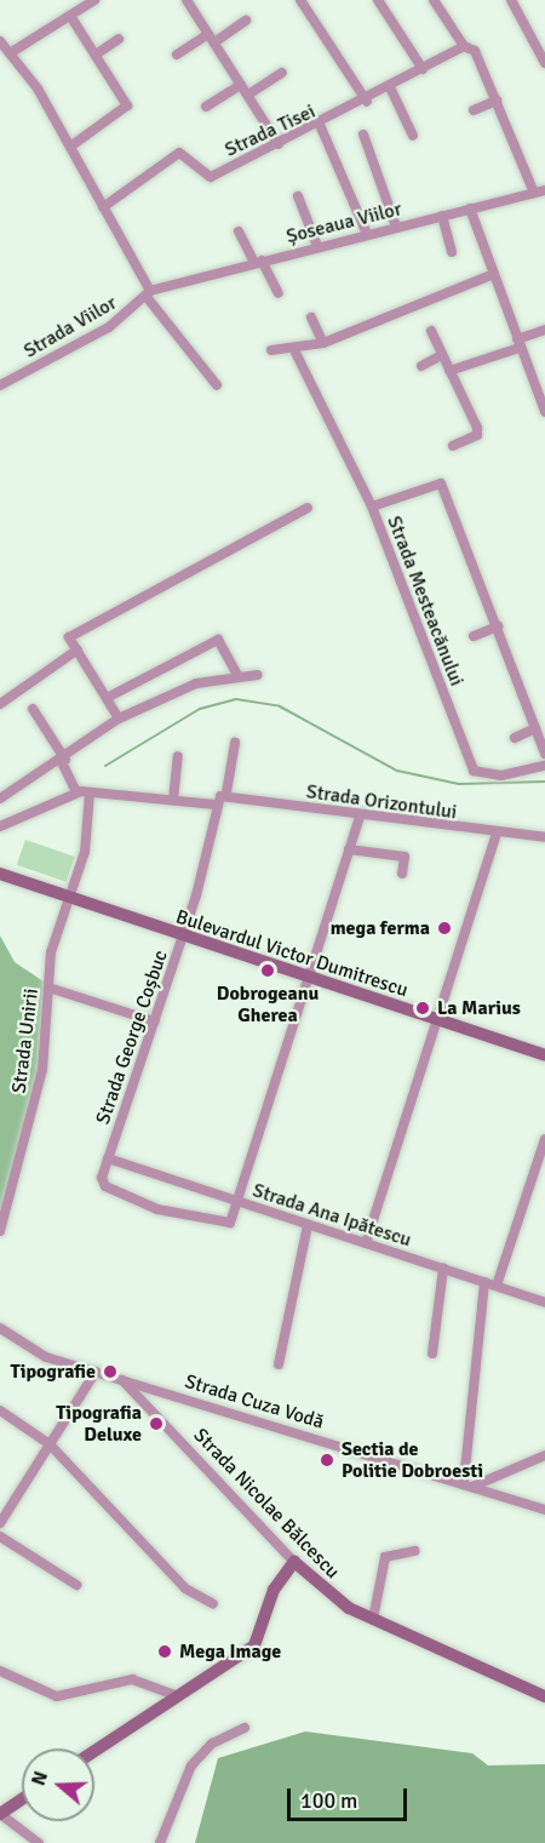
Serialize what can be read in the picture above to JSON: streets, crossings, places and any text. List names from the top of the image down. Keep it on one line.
{"streets":{"street":["Strada Tisei","Șoseaua Viilor","Strada Viilor","Strada Mesteacănului","Strada Orizontului","Bulevardul Victor Dumitrescu","Strada George Coșbuc","Strada Unirii","Strada Ana Ipătescu","Strada Cuza Vodă","Strada Nicolae Bălcescu"]},"crossings":[["Șoseaua Viilor","Strada Viilor"],["Bulevardul Victor Dumitrescu","Strada George Coșbuc"],["Bulevardul Victor Dumitrescu","Strada Unirii"],["Strada George Coșbuc","Strada Ana Ipătescu"],["Strada Cuza Vodă","Strada Nicolae Bălcescu"]],"places":["mega ferma","Dobrogeanu Gherea","La Marius","Tipografie","Tipografia Deluxe","Sectia de Politie Dobroesti","Mega Image"],"scale_bar":"100 m","north":"left"}
